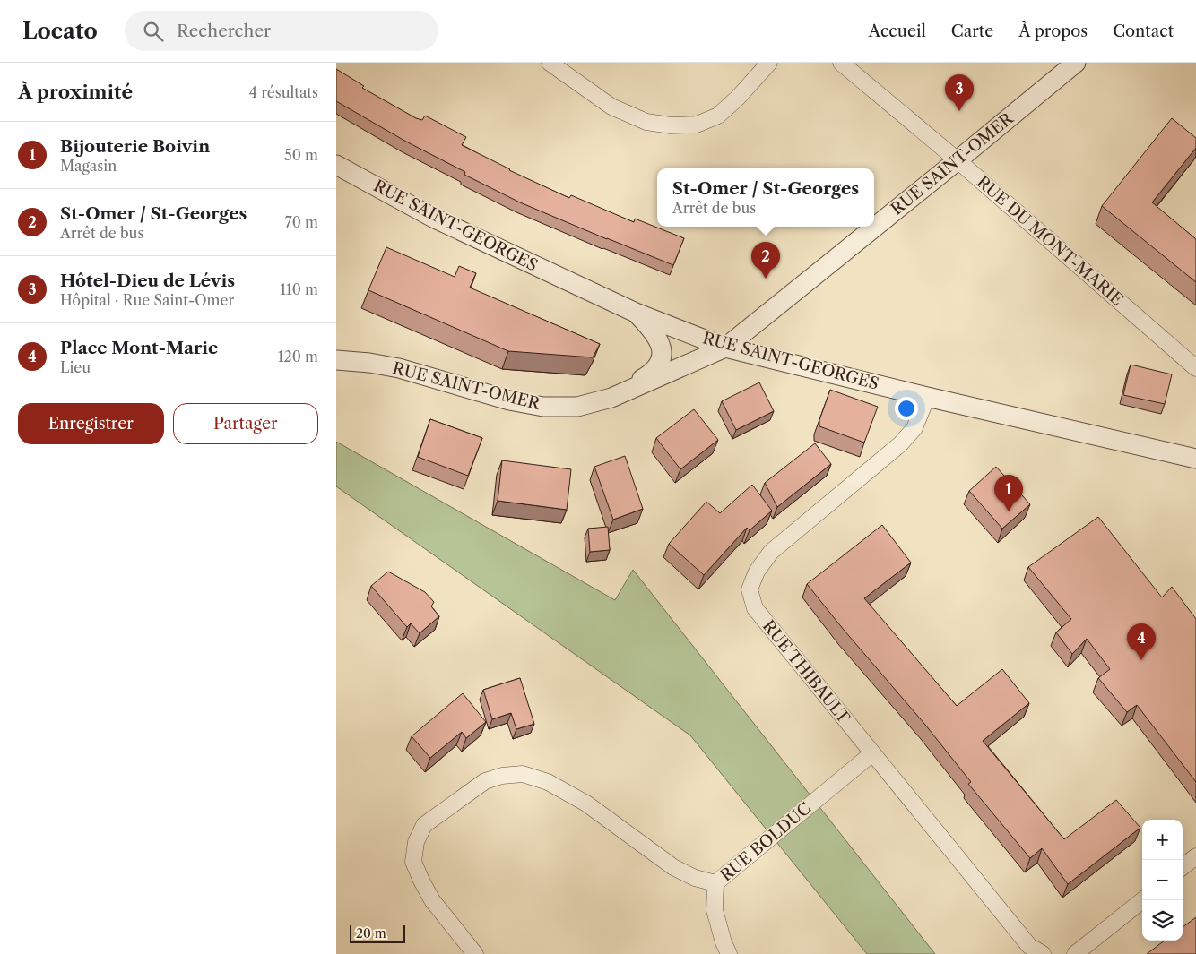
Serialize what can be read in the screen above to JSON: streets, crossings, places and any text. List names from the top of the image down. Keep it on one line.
{"streets":{"street":["RUE SAINT-OMER","RUE SAINT-GEORGES","RUE DU MONT-MARIE","RUE THIBAULT","RUE BOLDUC"]},"crossings":[["RUE SAINT-OMER","RUE SAINT-GEORGES"],["RUE SAINT-OMER","RUE DU MONT-MARIE"],["RUE SAINT-GEORGES","RUE THIBAULT"],["RUE THIBAULT","RUE BOLDUC"]],"scale_bar":"20 m","page":{"header":"Locato","search":"Rechercher","nav":["Accueil","Carte","À propos","Contact"],"heading":["À proximité","4 résultats"],"pins":["3","2","1","4"],"list":[{"mark":"1","name":"Bijouterie Boivin","note":"Magasin","value":"50 m"},{"mark":"2","name":"St-Omer / St-Georges","note":"Arrêt de bus","value":"70 m"},{"mark":"3","name":"Hôtel-Dieu de Lévis","note":"Hôpital · Rue Saint-Omer","value":"110 m"},{"mark":"4","name":"Place Mont-Marie","note":"Lieu","value":"120 m"}],"popup":["St-Omer / St-Georges","Arrêt de bus"],"buttons":["Enregistrer","Partager"],"map_buttons":["+","−"],"scale":"20 m"}}
